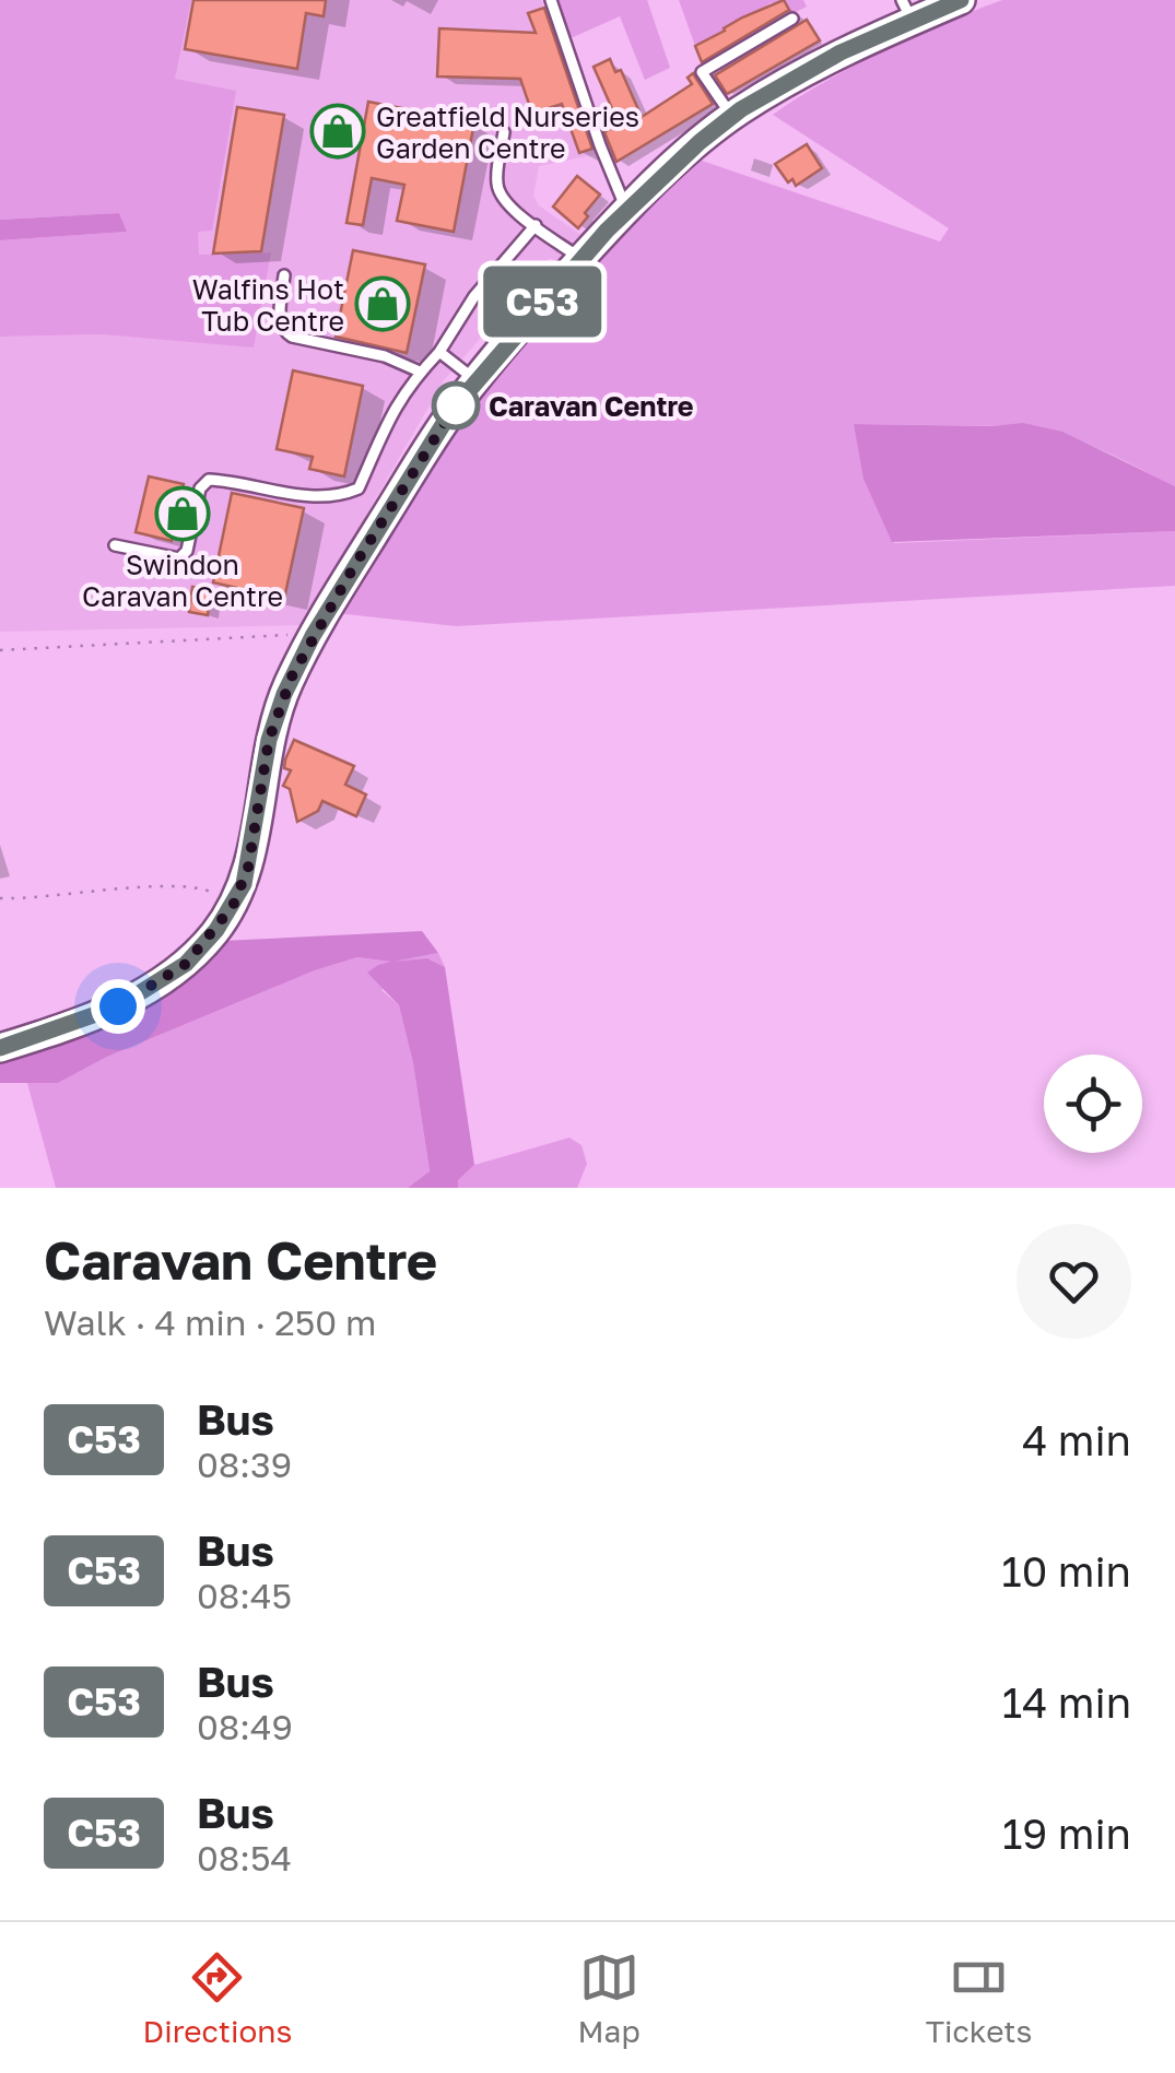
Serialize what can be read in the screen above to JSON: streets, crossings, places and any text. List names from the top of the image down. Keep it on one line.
{"places":{"shop":["Greatfield Nurseries Garden Centre","Walfins Hot Tub Centre","Swindon Caravan Centre"],"other":["Caravan Centre"]},"lines":["bus line C53"],"page":{"on_map":"C53","heading":["Caravan Centre","Walk · 4 min · 250 m"],"list":[{"mark":"C53","name":"Bus","note":"08:39","value":"4 min"},{"mark":"C53","name":"Bus","note":"08:45","value":"10 min"},{"mark":"C53","name":"Bus","note":"08:49","value":"14 min"},{"mark":"C53","name":"Bus","note":"08:54","value":"19 min"}],"tabs":["Directions","Map","Tickets"]}}
